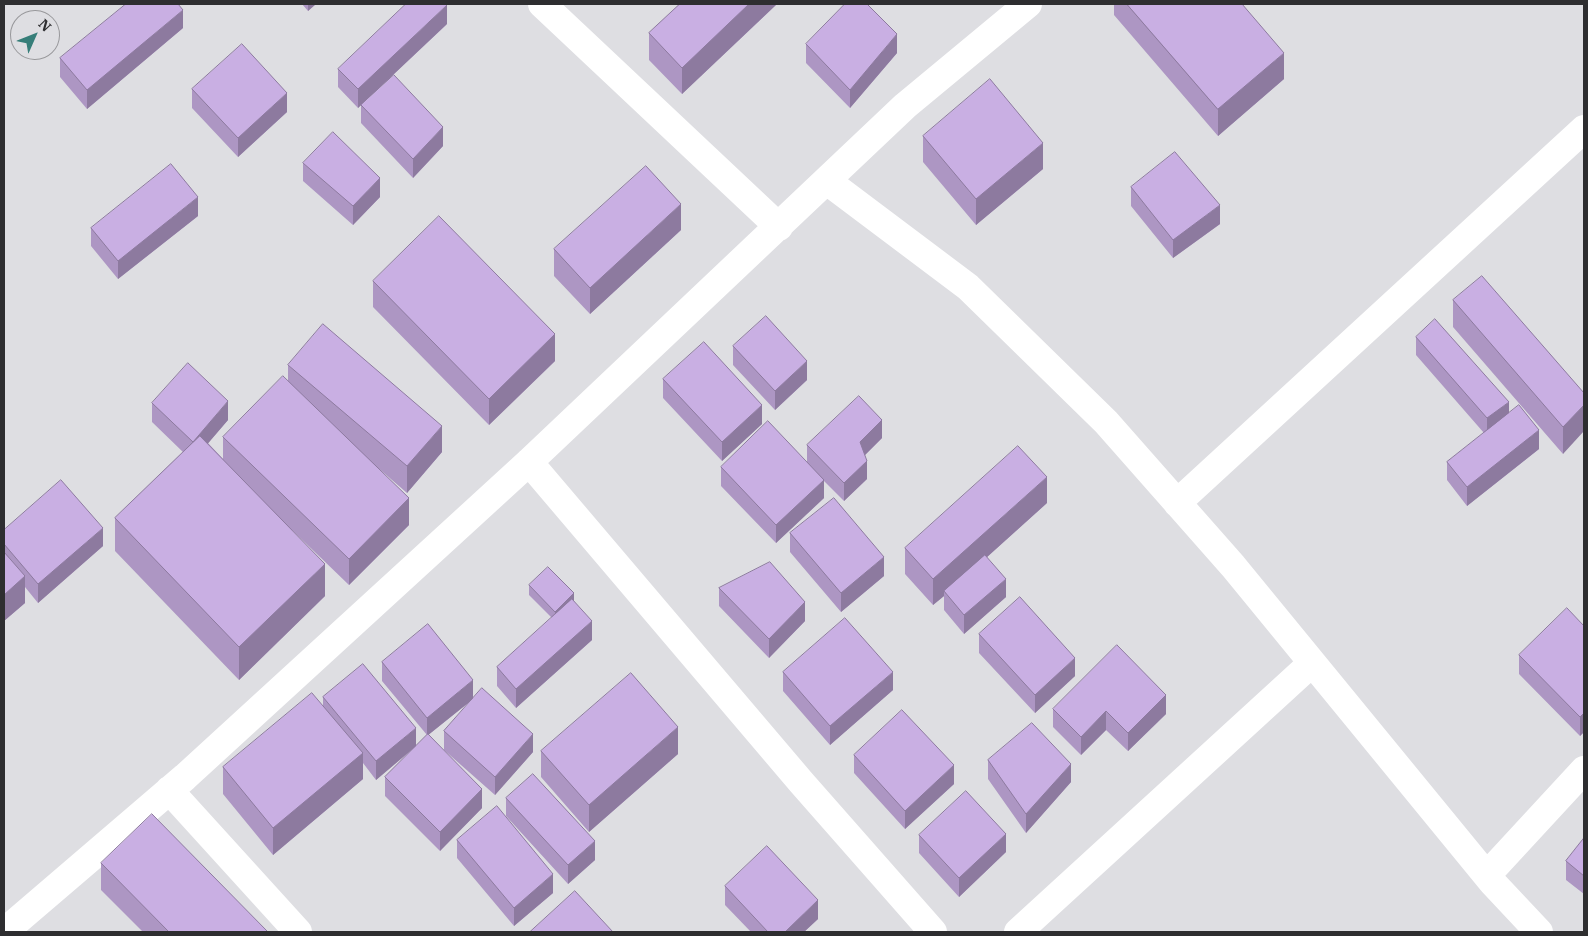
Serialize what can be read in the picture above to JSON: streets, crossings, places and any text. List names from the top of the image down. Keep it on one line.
{"north":"top right"}
